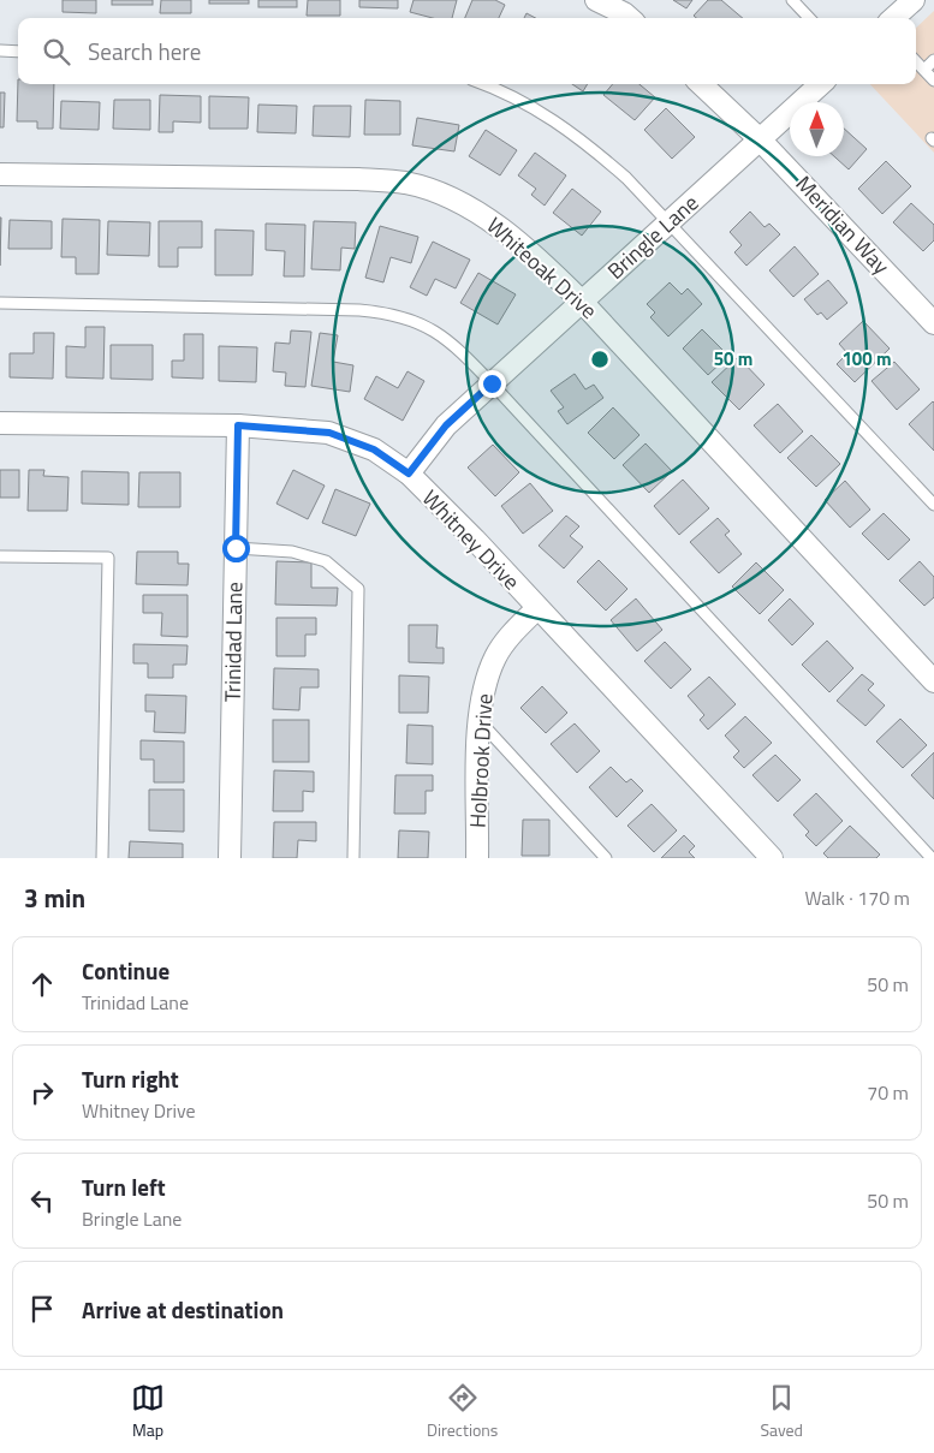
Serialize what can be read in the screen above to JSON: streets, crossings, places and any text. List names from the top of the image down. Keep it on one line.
{"streets":{"street":["Meridian Way","Bringle Lane","Whiteoak Drive","Whitney Drive","Trinidad Lane","Holbrook Drive"]},"crossings":[["Meridian Way","Bringle Lane"],["Bringle Lane","Whiteoak Drive"],["Bringle Lane","Whitney Drive"],["Whitney Drive","Trinidad Lane"],["Whitney Drive","Holbrook Drive"]],"north":"top","page":{"search":"Search here","heading":["3 min","Walk · 170 m"],"list":[["Continue","Trinidad Lane","50 m"],["Turn right","Whitney Drive","70 m"],["Turn left","Bringle Lane","50 m"],"Arrive at destination"],"nav":["Map","Directions","Saved"]},"rings":["50 m","100 m"]}
